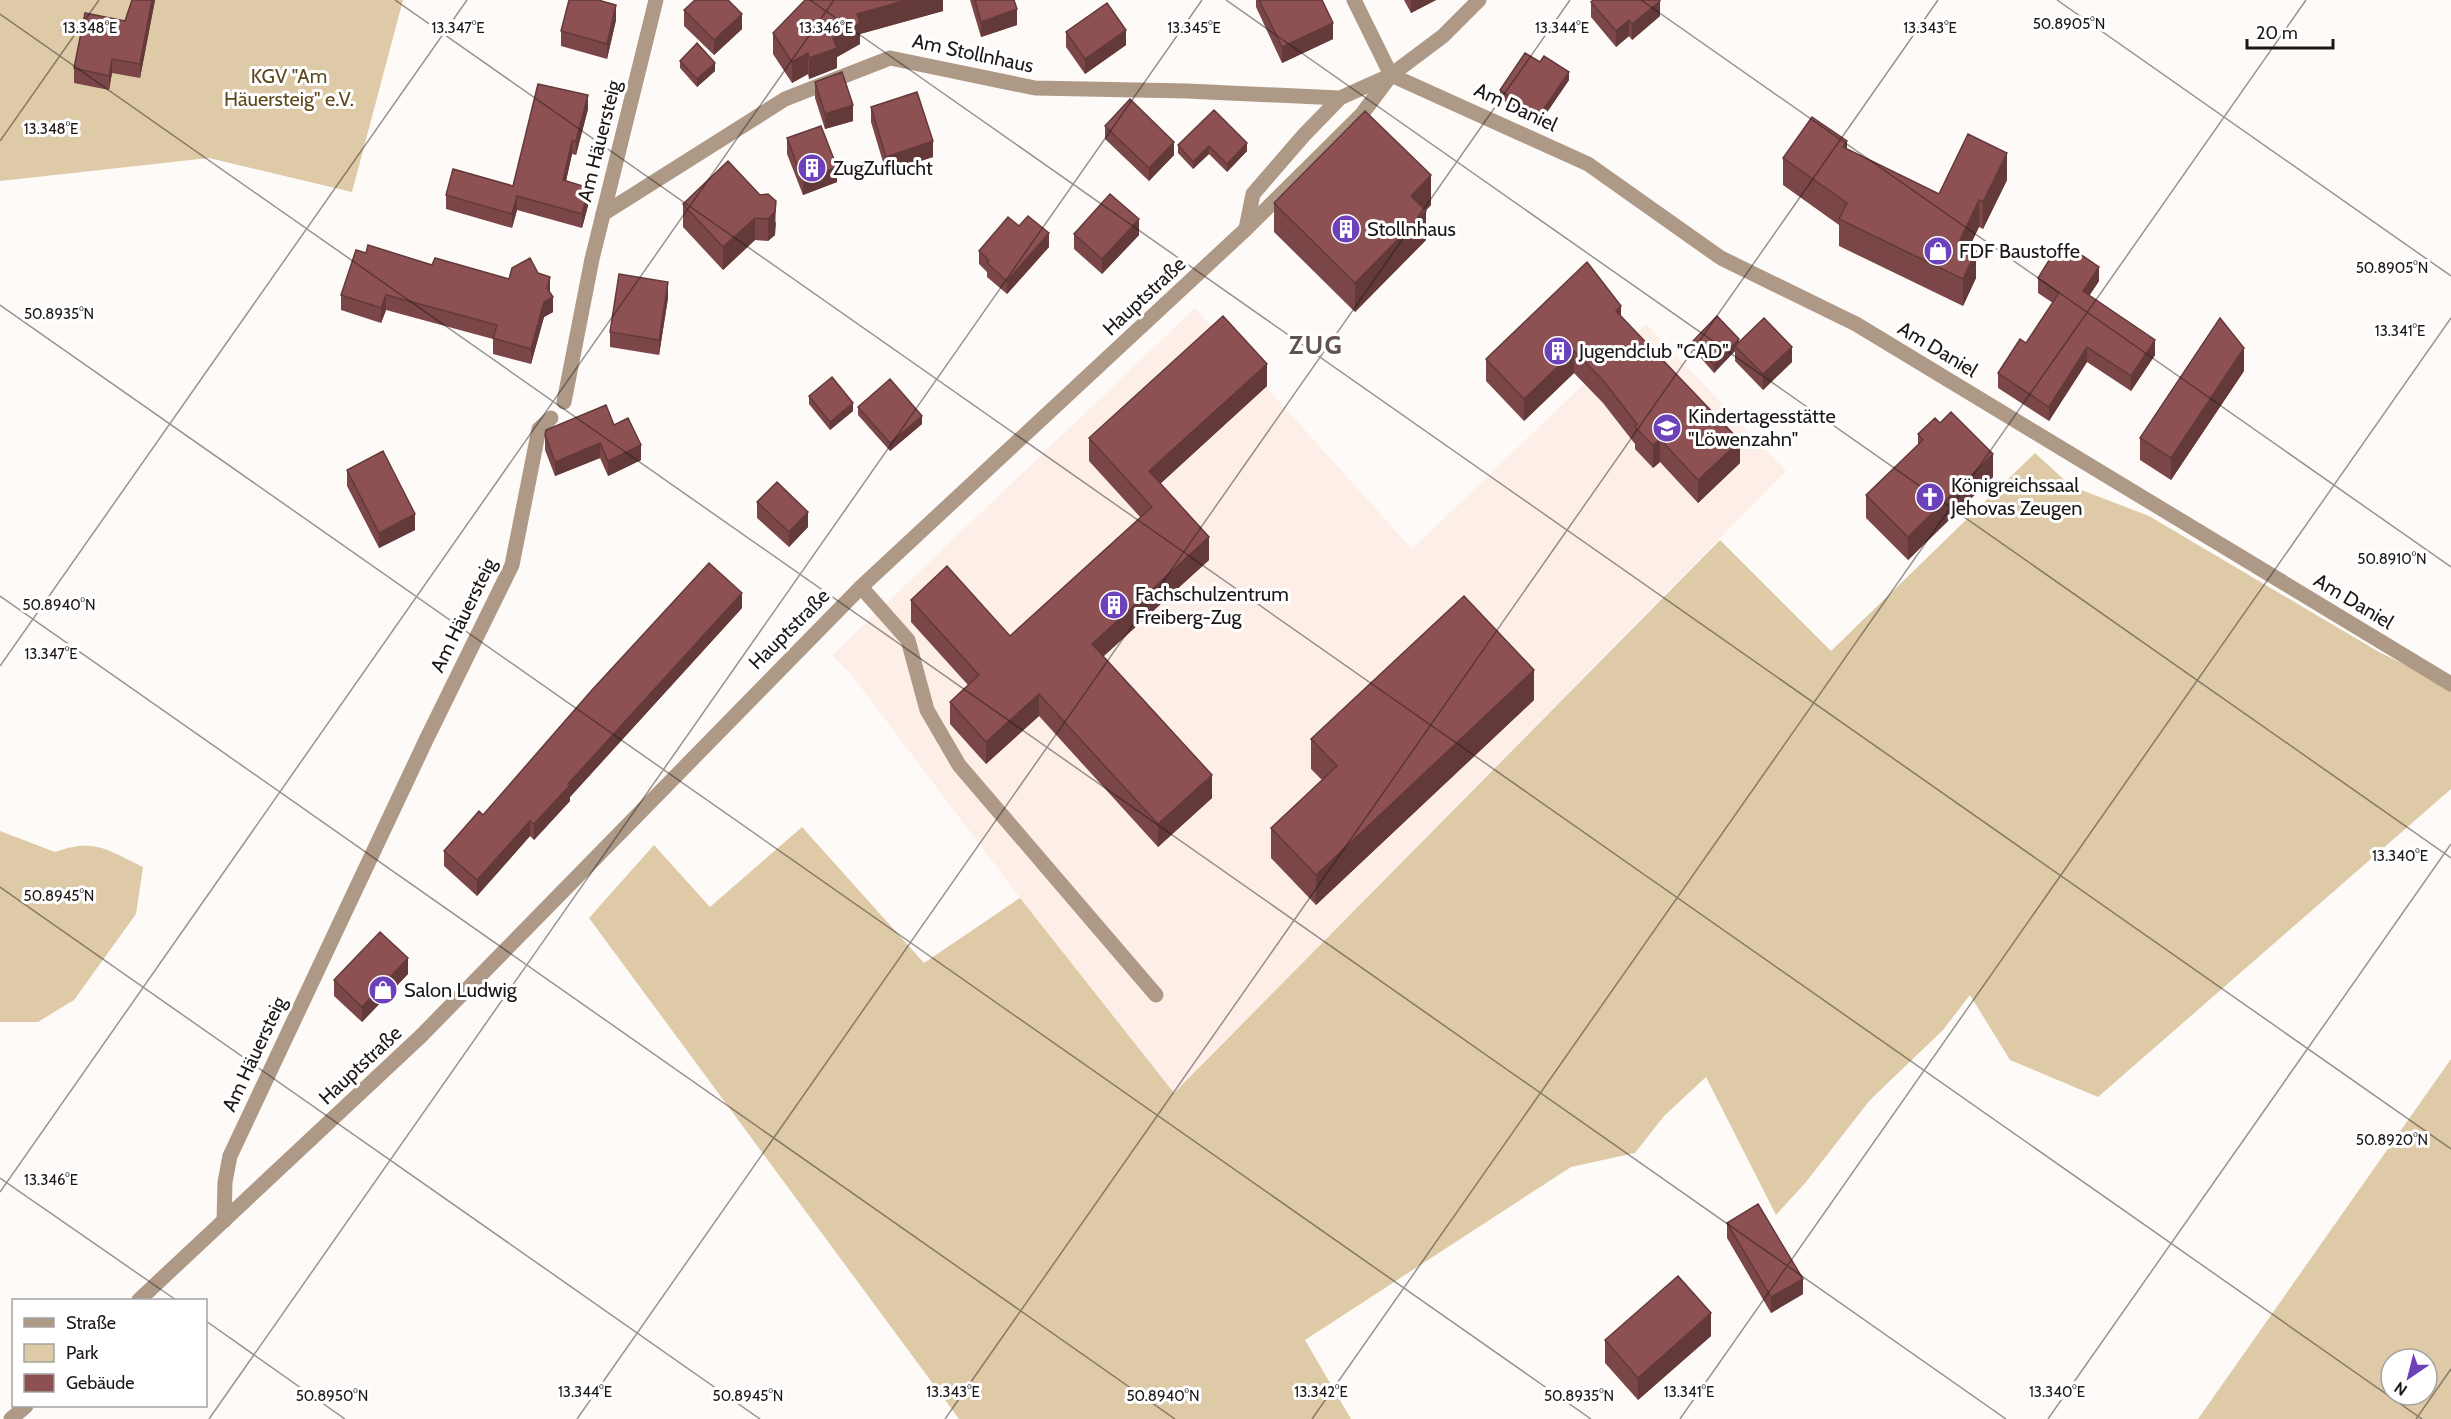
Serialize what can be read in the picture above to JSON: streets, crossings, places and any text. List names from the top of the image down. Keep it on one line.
{"streets":{"street":["Am Stollnhaus","Am Daniel","Am Häuersteig","Hauptstraße"]},"crossings":[["Am Stollnhaus","Am Häuersteig"],["Am Daniel","Hauptstraße"],["Am Häuersteig","Hauptstraße"]],"districts":["ZUG"],"parks":["KGV \"Am Häuersteig\" e.V."],"places":{"building":["ZugZuflucht","Stollnhaus","Jugendclub \"CAD\"","Fachschulzentrum Freiberg-Zug"],"shop":["FDF Baustoffe","Salon Ludwig"],"school or university":["Kindertagesstätte \"Löwenzahn\""],"church":["Königreichssaal Jehovas Zeugen"]},"legend":["Straße","Park","Gebäude"],"scale_bar":"20 m","north":"bottom left","coordinates":["50.8905°N","13.348°E","13.347°E","13.346°E","13.345°E","13.344°E","13.343°E","50.8935°N","13.341°E","50.8910°N","50.8940°N","13.340°E","50.8945°N","50.8920°N","13.342°E","50.8950°N"]}
